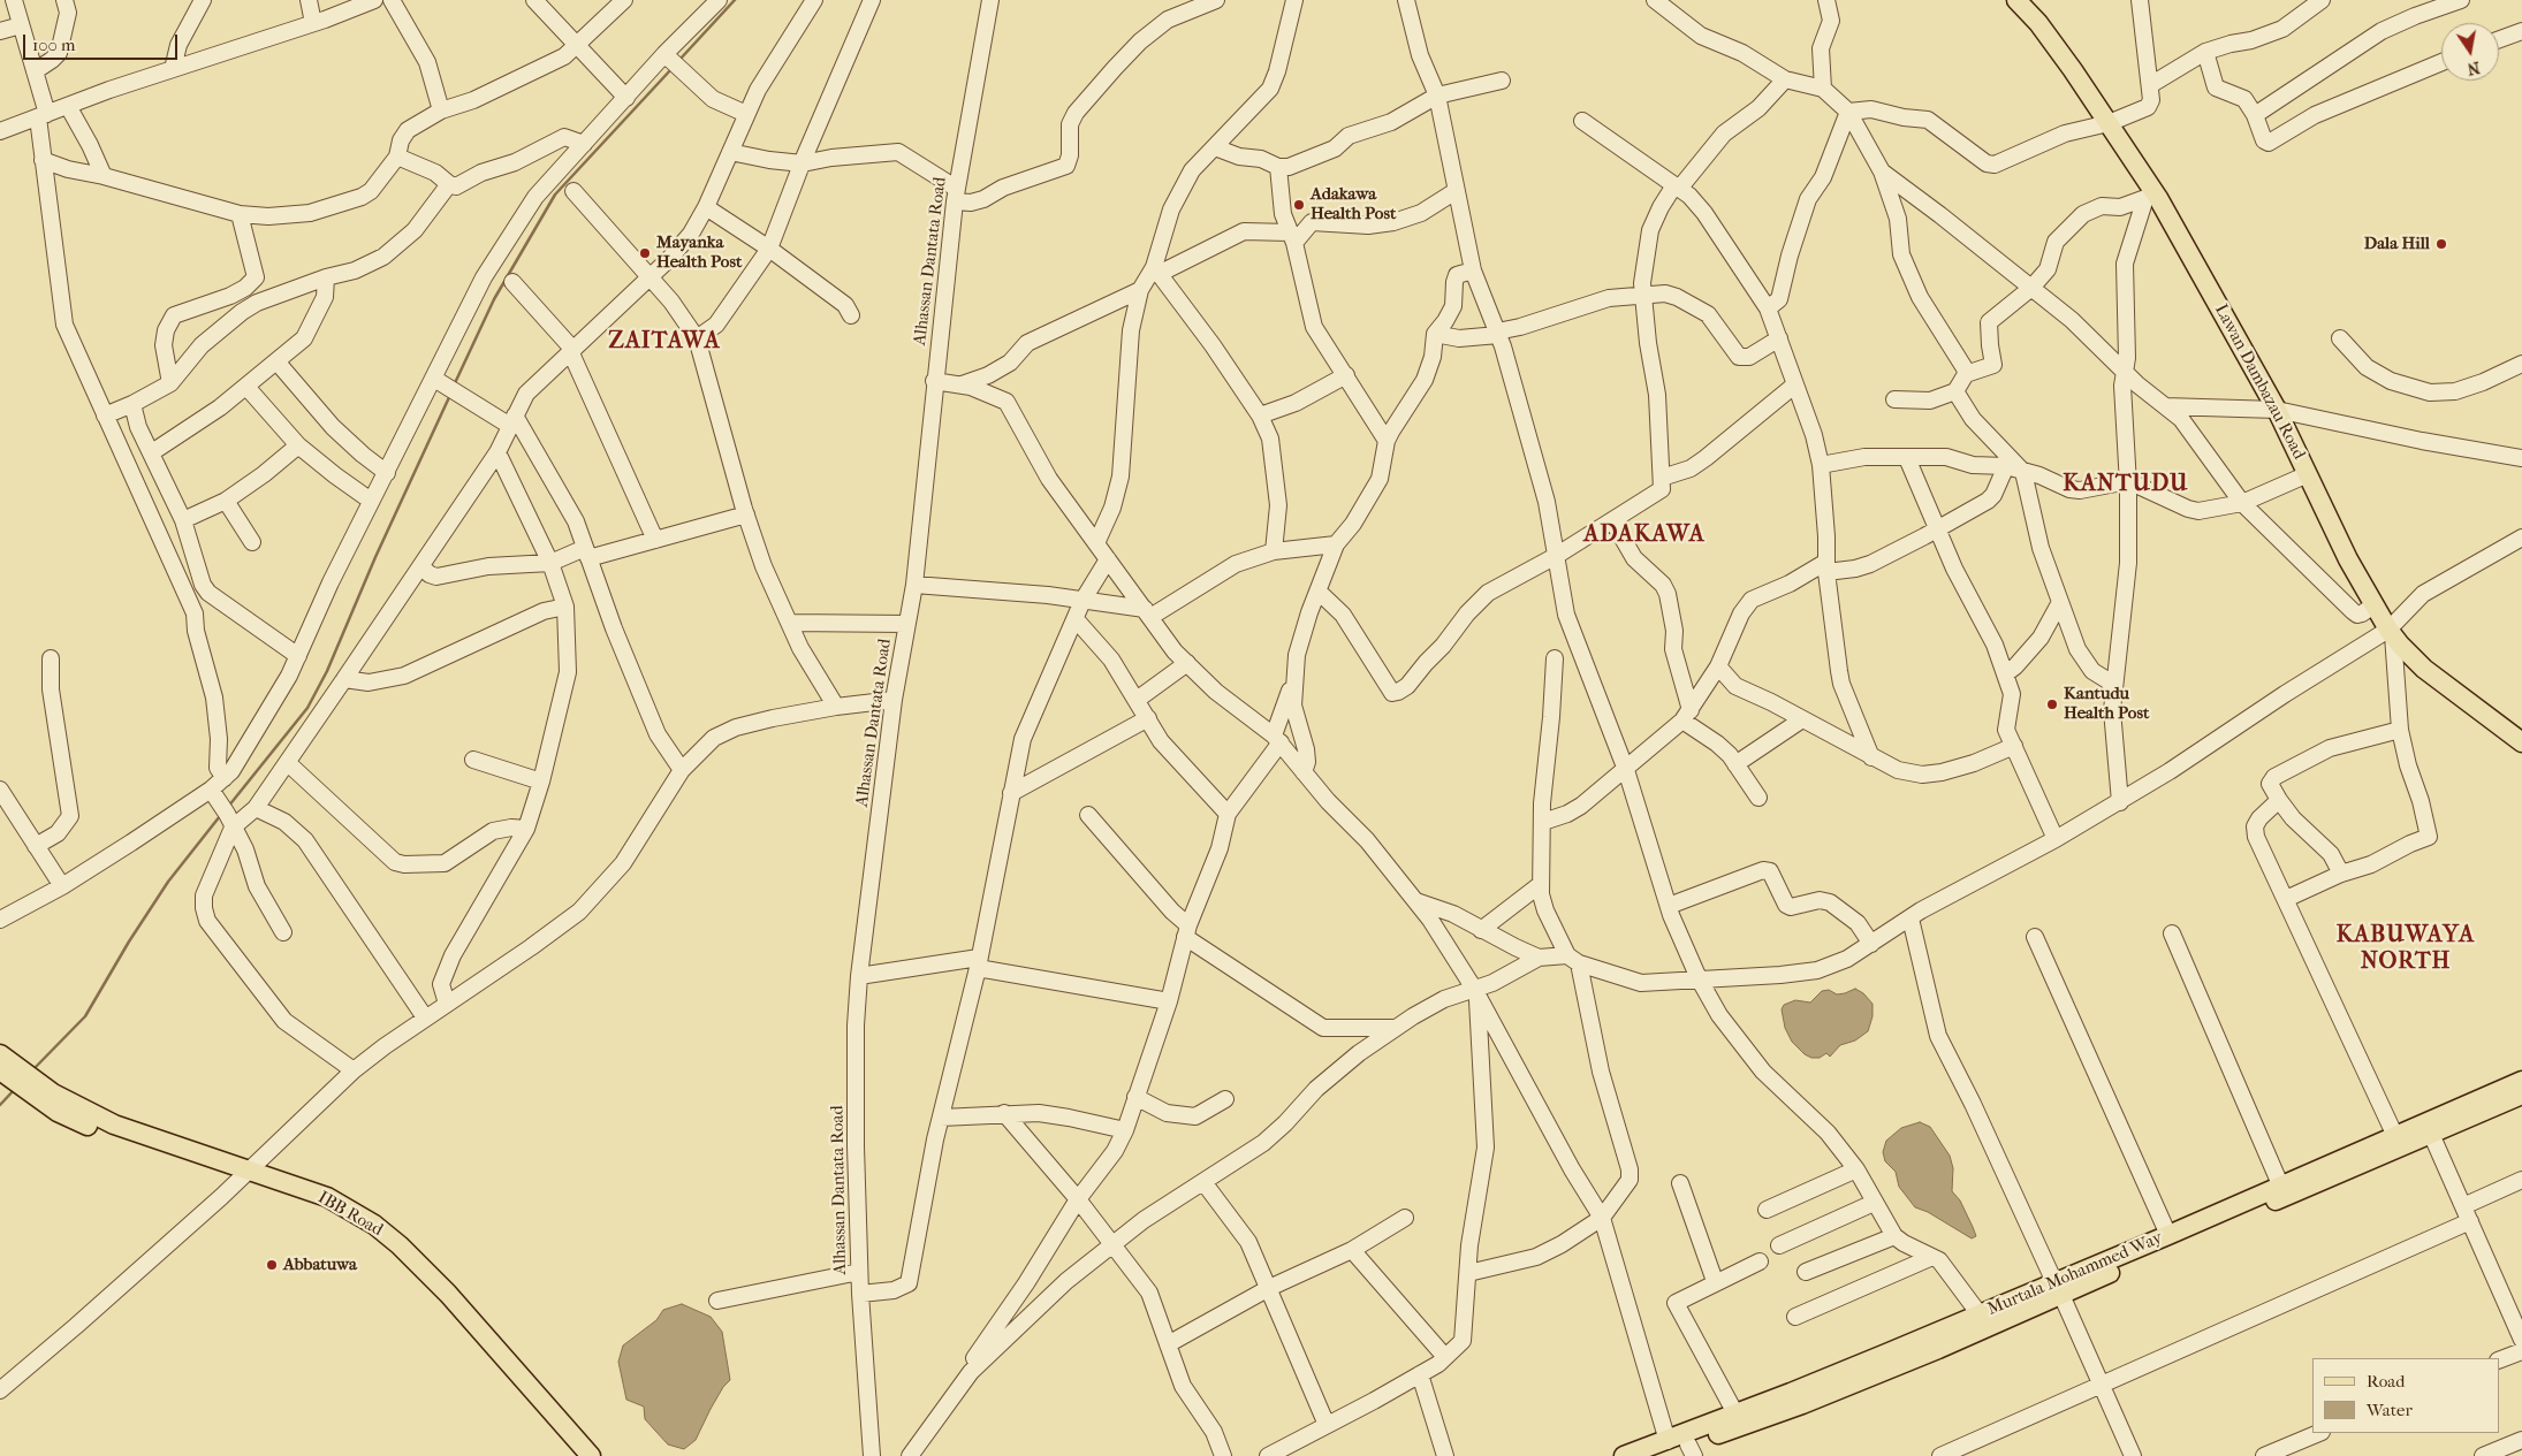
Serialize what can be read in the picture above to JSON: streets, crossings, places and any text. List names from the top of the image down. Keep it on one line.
{"streets":{"main road":["Lawan Dambazau Road","IBB Road","Murtala Mohammed Way"],"street":["Alhassan Dantata Road"]},"districts":["ZAITAWA","KANTUDU","ADAKAWA","KABUWAYA NORTH"],"places":["Adakawa Health Post","Dala Hill","Mayanka Health Post","Kantudu Health Post","Abbatuwa"],"legend":["Road","Water"],"scale_bar":"100 m","north":"bottom"}
